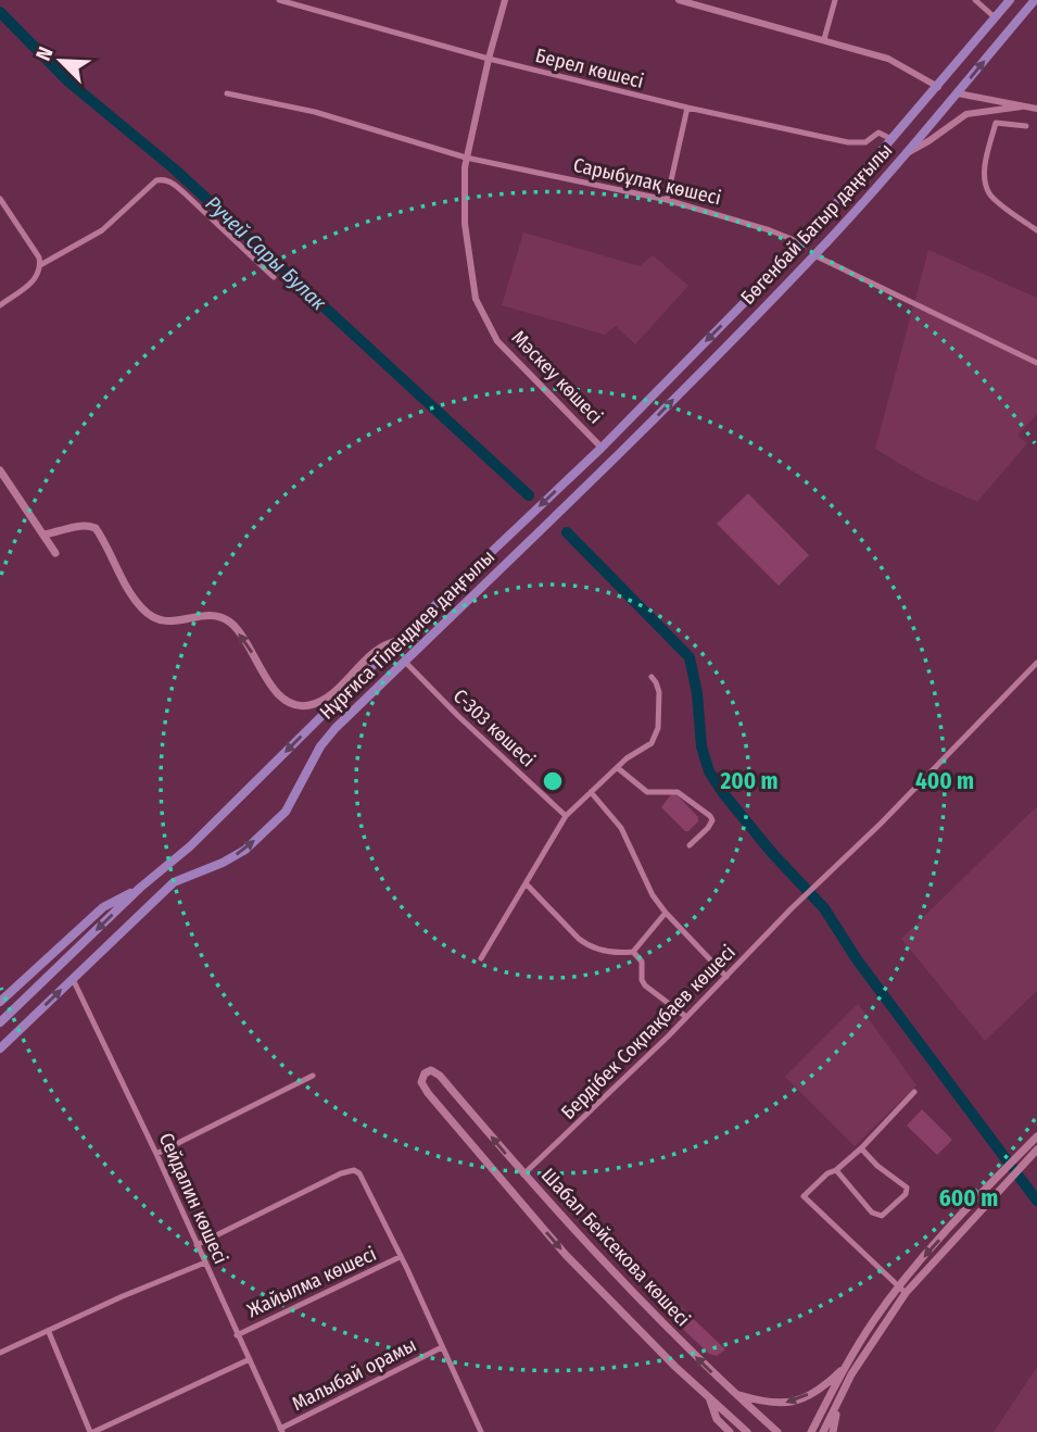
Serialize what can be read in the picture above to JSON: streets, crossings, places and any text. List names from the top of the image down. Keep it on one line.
{"streets":{"main road":["Сарыбұлақ көшесі","Бөгенбай Батыр даңғылы","Мәскеу көшесі","Нұрғиса Тілендиев даңғылы","Шабал Бейсекова көшесі"],"street":["Берел көшесі","С-303 көшесі","Бердібек Соқпақбаев көшесі","Сейдалин көшесі","Жайылма көшесі","Малыбай орамы"]},"crossings":[["Берел көшесі","Бөгенбай Батыр даңғылы"],["Берел көшесі","Мәскеу көшесі"],["Сарыбұлақ көшесі","Бөгенбай Батыр даңғылы"],["Сарыбұлақ көшесі","Мәскеу көшесі"],["Бөгенбай Батыр даңғылы","Мәскеу көшесі"],["Бөгенбай Батыр даңғылы","Нұрғиса Тілендиев даңғылы"],["Мәскеу көшесі","Нұрғиса Тілендиев даңғылы"],["Нұрғиса Тілендиев даңғылы","С-303 көшесі"],["Нұрғиса Тілендиев даңғылы","Сейдалин көшесі"],["Бердібек Соқпақбаев көшесі","Шабал Бейсекова көшесі"],["Сейдалин көшесі","Жайылма көшесі"],["Сейдалин көшесі","Малыбай орамы"]],"water":["Ручей Сары Булак"],"north":"top left","rings":["200 m","400 m","600 m"]}
